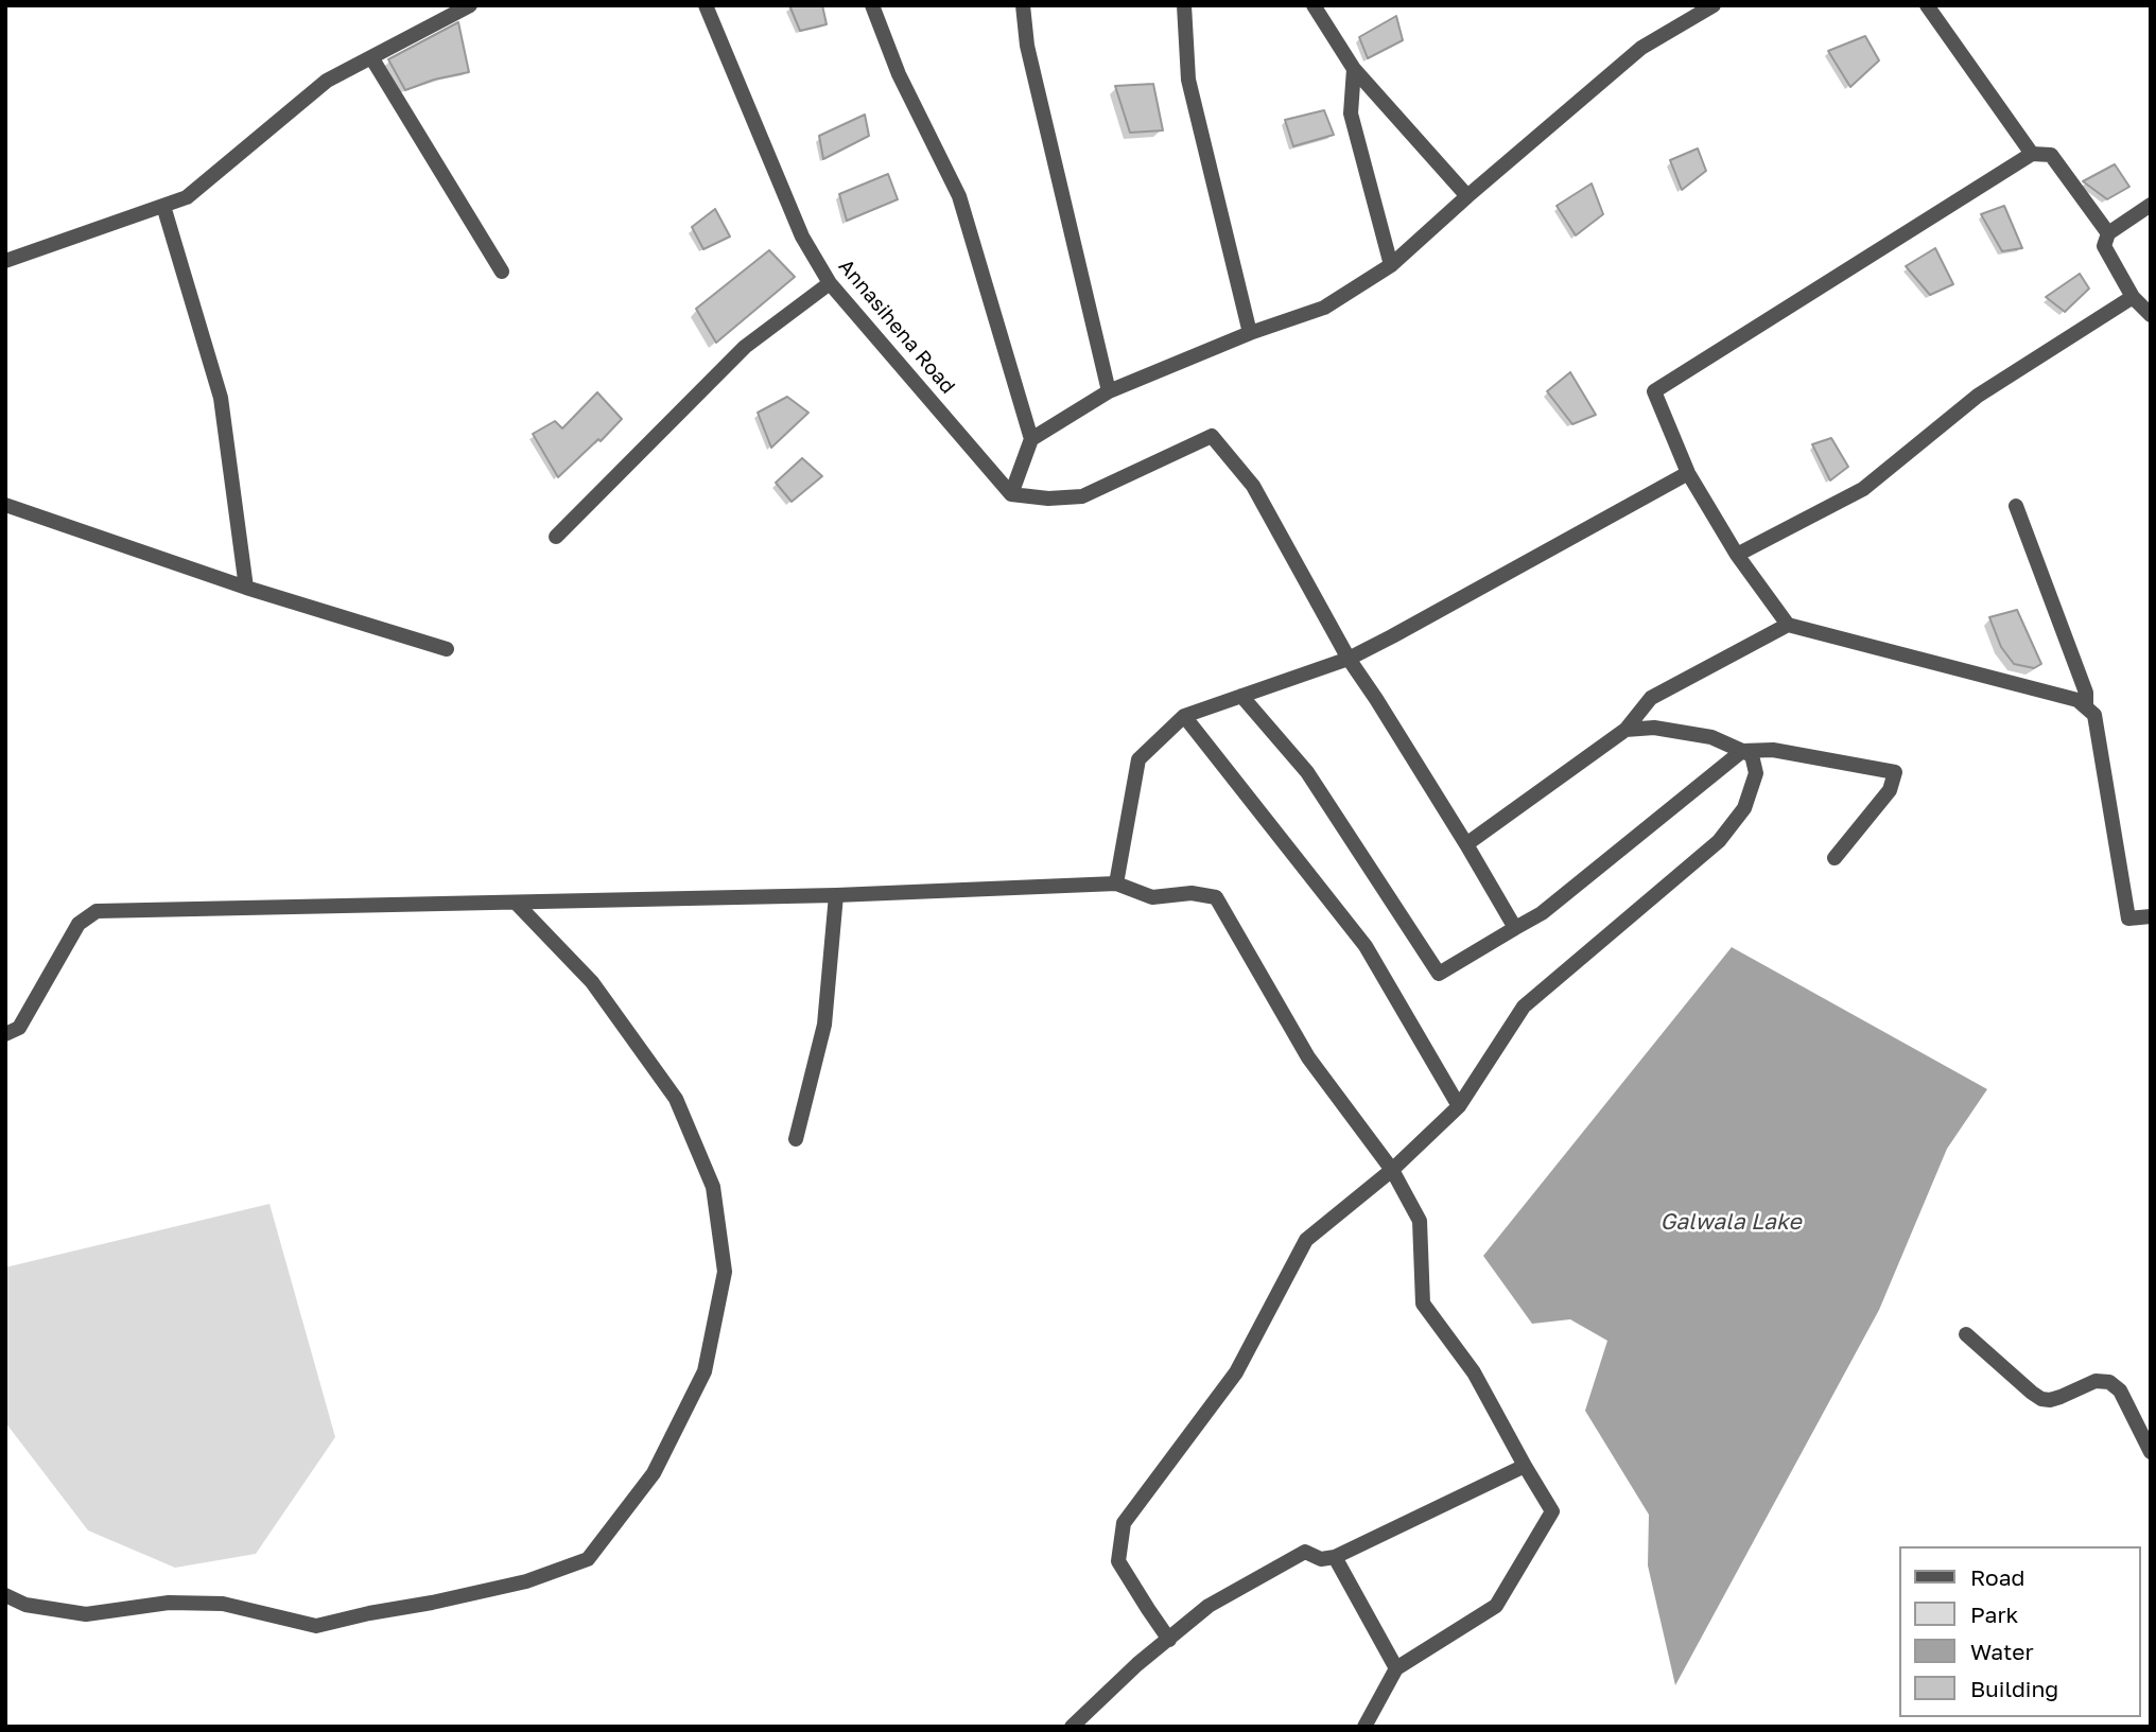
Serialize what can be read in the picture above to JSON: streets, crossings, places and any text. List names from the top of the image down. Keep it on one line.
{"streets":{"street":["Annasihena Road"]},"water":["Galwala Lake"],"legend":["Road","Park","Water","Building"]}
